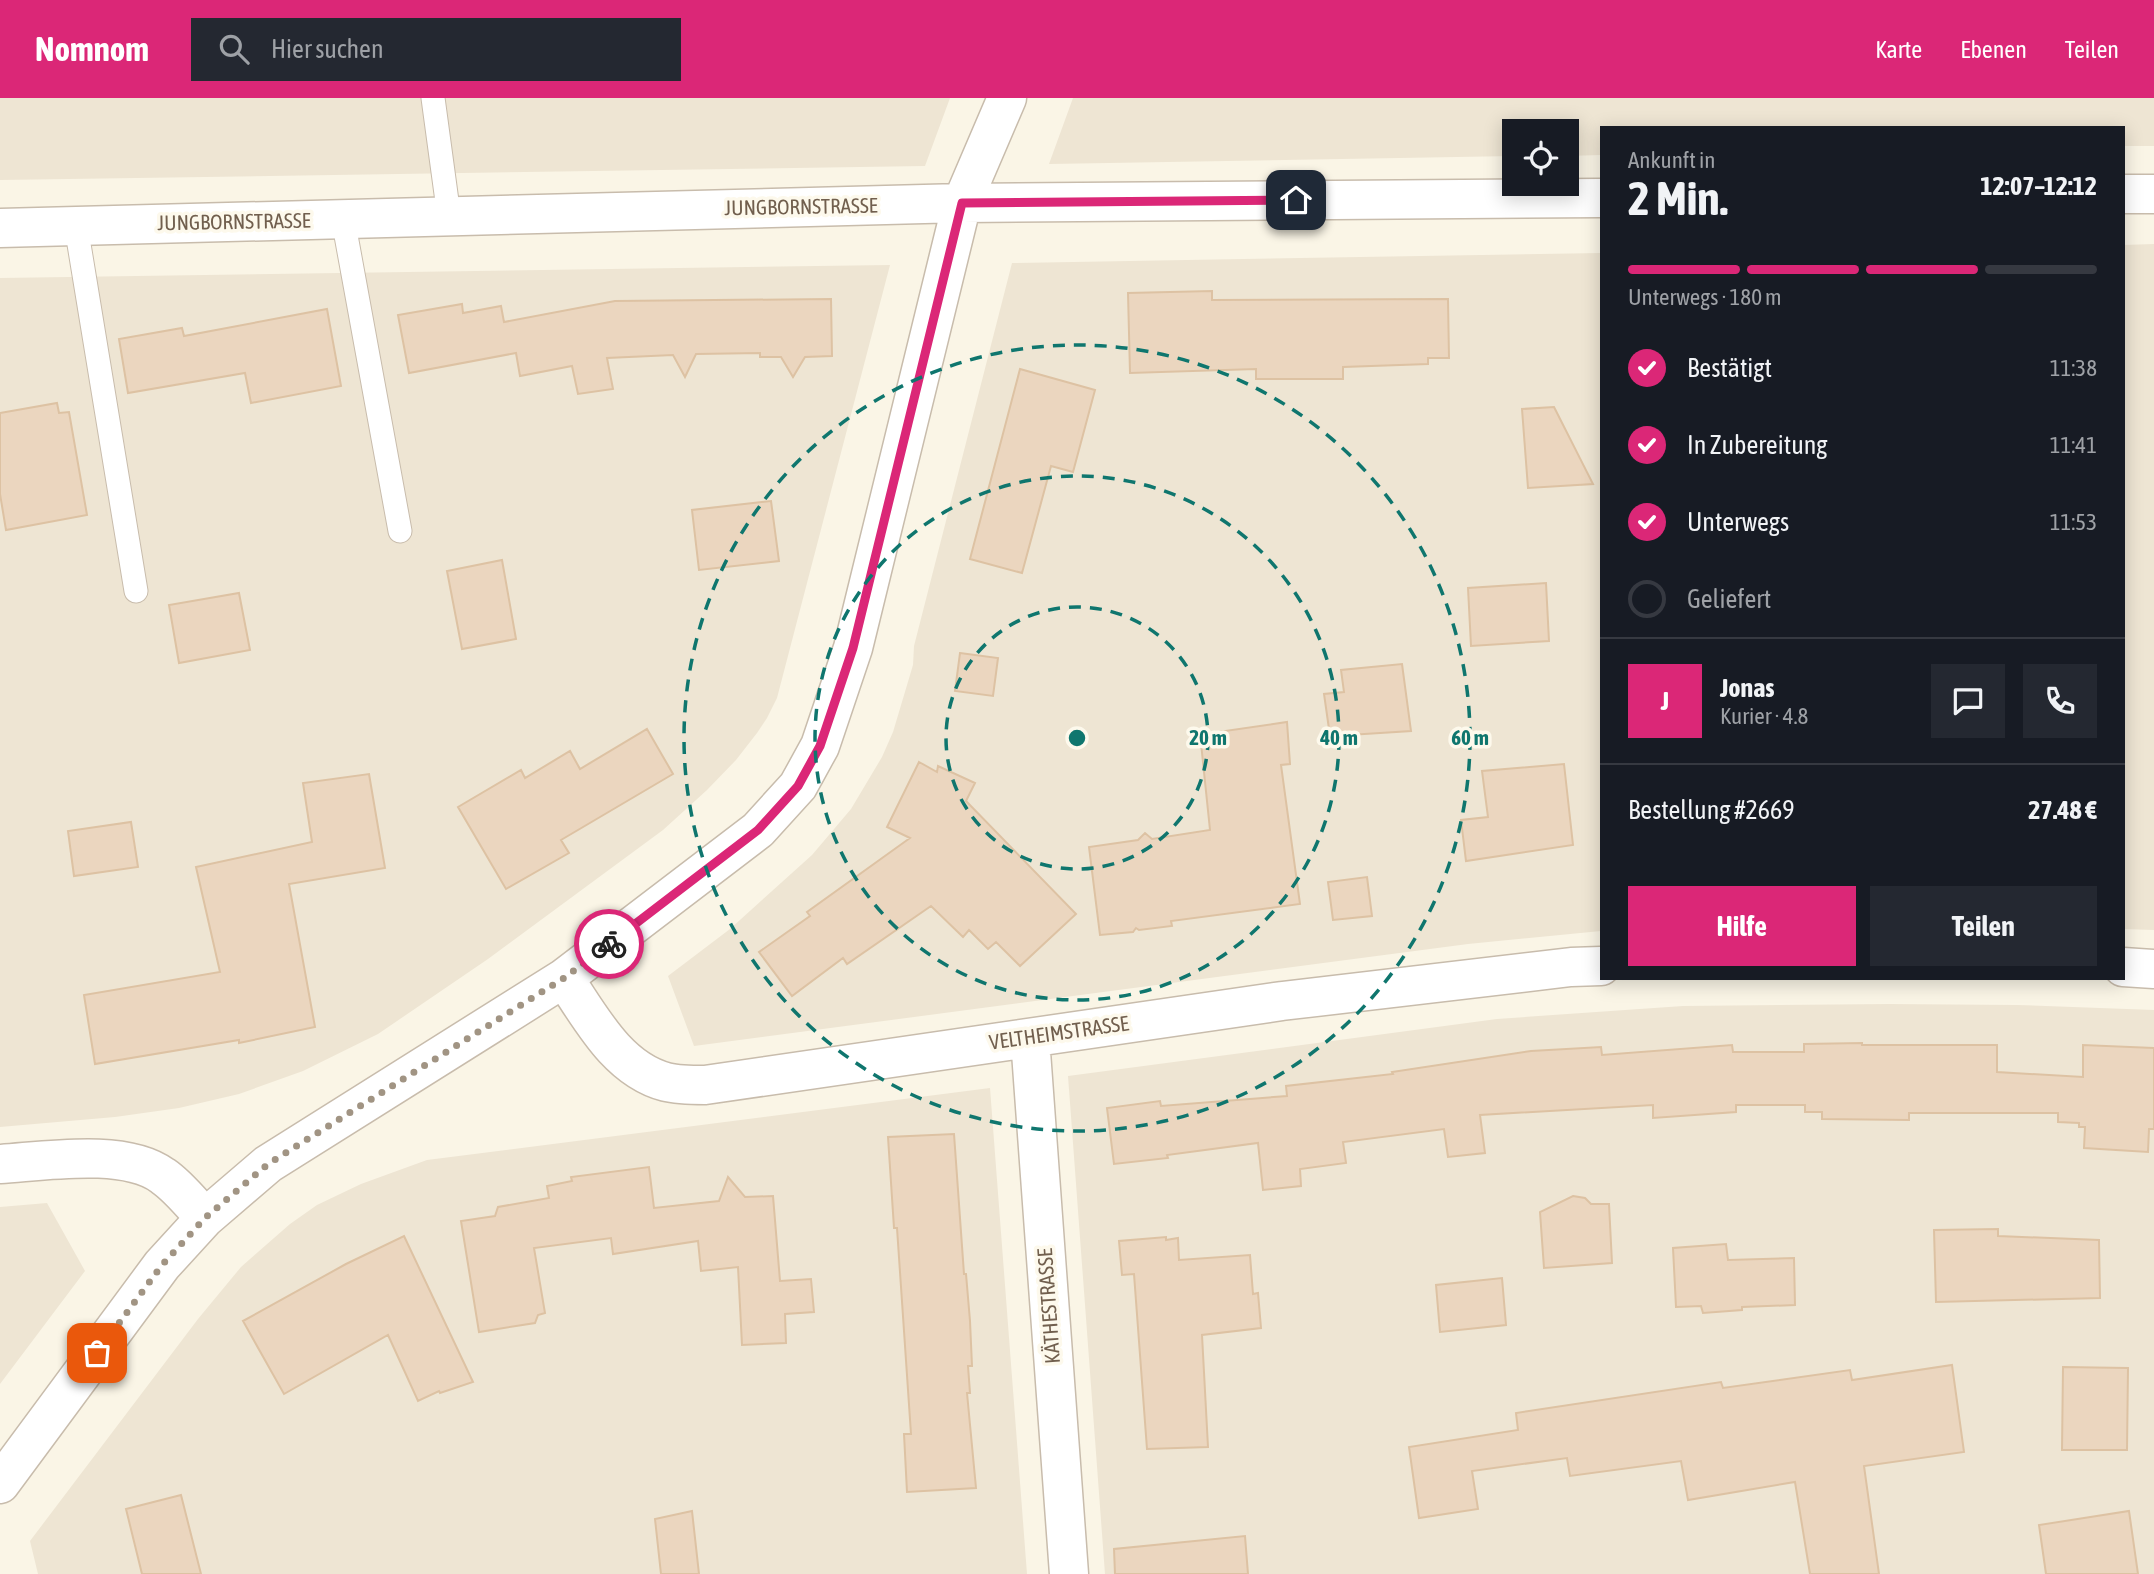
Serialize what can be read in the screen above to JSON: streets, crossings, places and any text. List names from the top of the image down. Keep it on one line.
{"streets":{"street":["JUNGBORNSTRASSE","VELTHEIMSTRASSE","KÄTHESTRASSE"]},"crossings":[["VELTHEIMSTRASSE","KÄTHESTRASSE"]],"page":{"header":"Nomnom","search":"Hier suchen","nav":["Karte","Ebenen","Teilen"],"heading":["2 Min.","Ankunft in","12:07–12:12"],"panel":["Jonas","Kurier · 4.8","Bestellung #2669","27.48 €"],"bar":"Unterwegs · 180 m","list":[["Bestätigt","11:38"],["In Zubereitung","11:41"],["Unterwegs","11:53"],"Geliefert"],"round":"J","buttons":["Hilfe","Teilen"]},"rings":["20 m","40 m","60 m"]}
